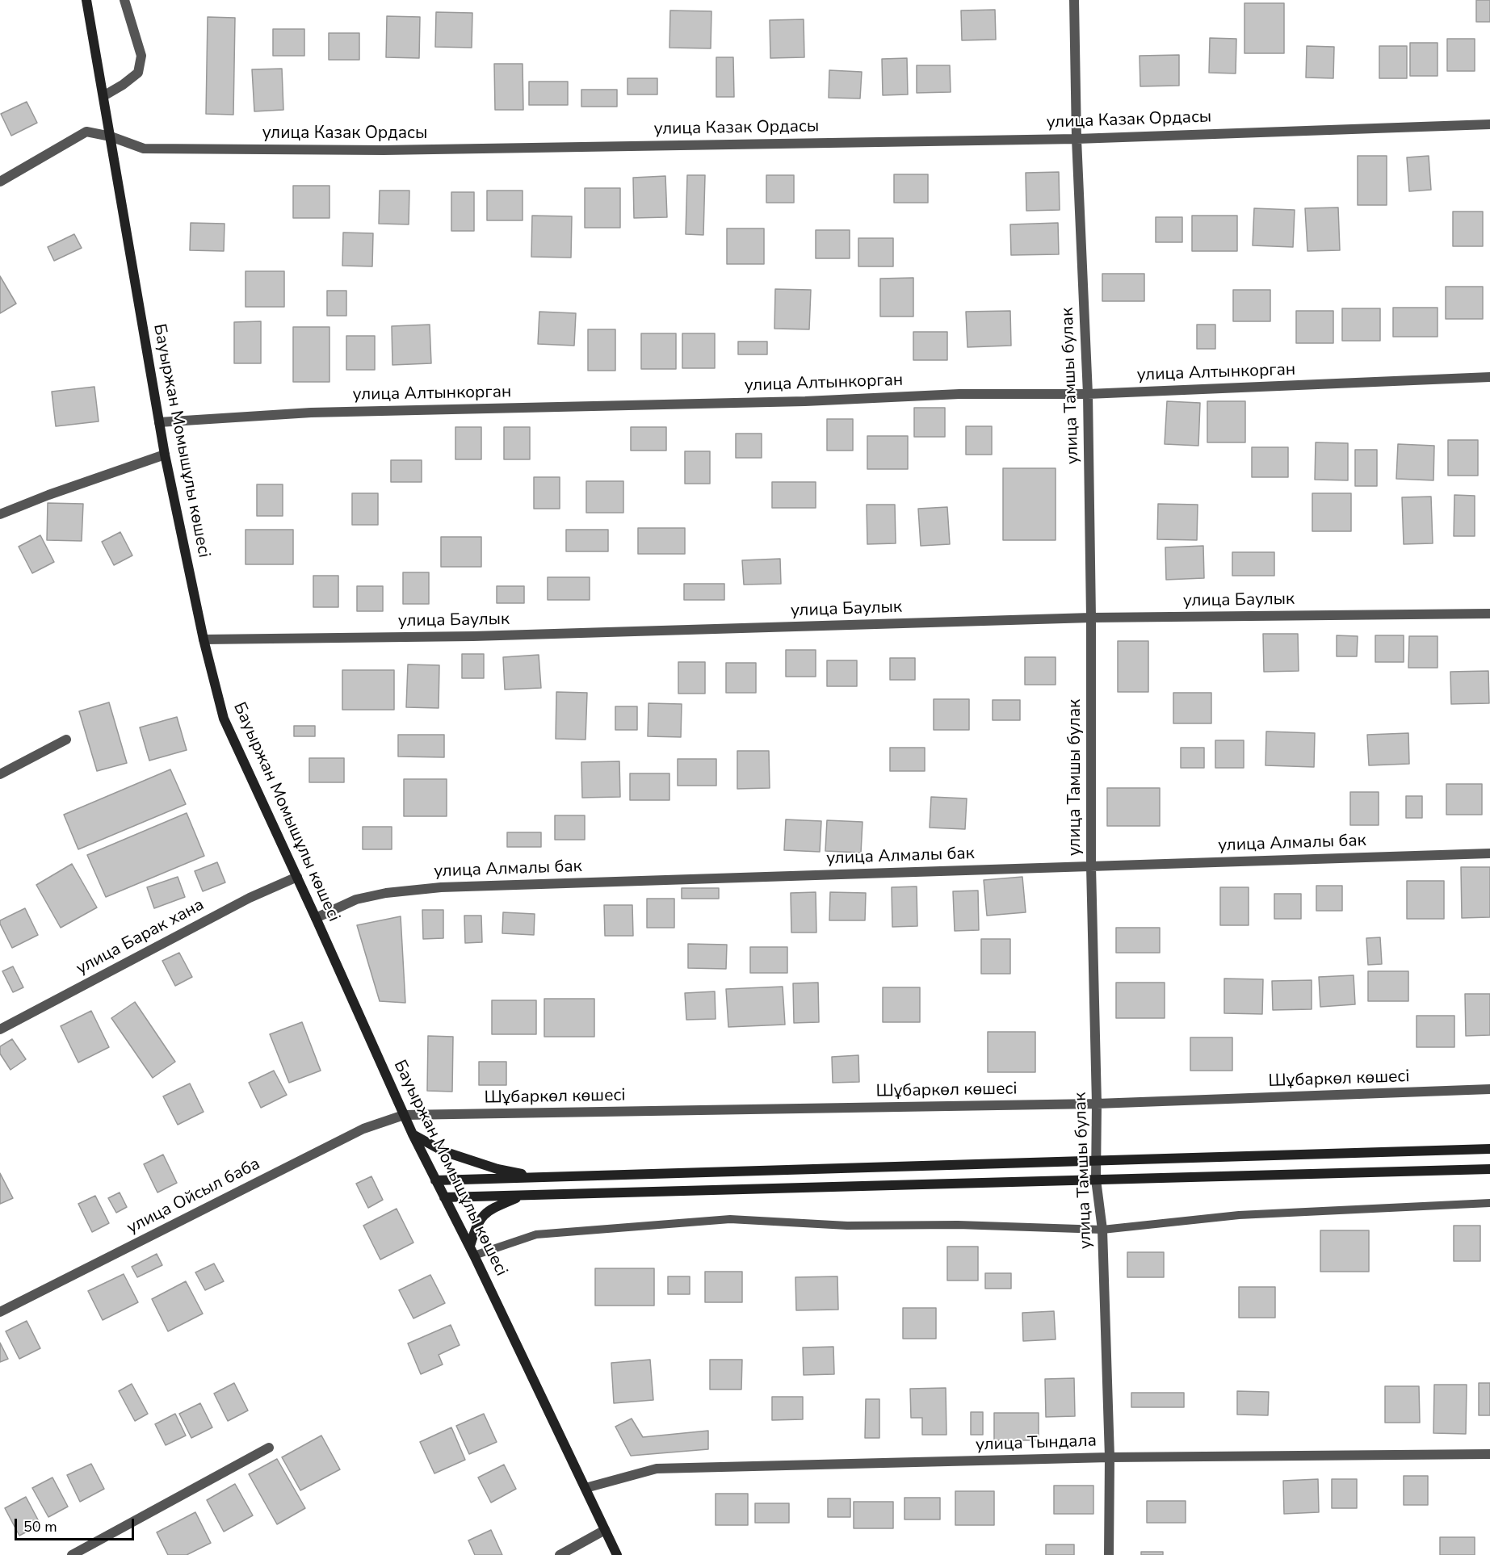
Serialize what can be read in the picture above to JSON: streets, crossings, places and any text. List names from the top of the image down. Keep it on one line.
{"streets":{"street":["улица Казак Ордасы","улица Алтынкорган","улица Тамшы булак","Бауыржан Момышұлы көшесі","улица Баулык","улица Алмалы бак","улица Барак хана","Шұбаркөл көшесі","улица Ойсыл баба","улица Тындала"]},"crossings":[["улица Казак Ордасы","улица Тамшы булак"],["улица Казак Ордасы","Бауыржан Момышұлы көшесі"],["улица Алтынкорган","улица Тамшы булак"],["улица Алтынкорган","Бауыржан Момышұлы көшесі"],["улица Тамшы булак","улица Баулык"],["улица Тамшы булак","улица Алмалы бак"],["улица Тамшы булак","Шұбаркөл көшесі"],["улица Тамшы булак","улица Тындала"],["Бауыржан Момышұлы көшесі","улица Баулык"],["Бауыржан Момышұлы көшесі","улица Алмалы бак"],["Бауыржан Момышұлы көшесі","улица Барак хана"],["Бауыржан Момышұлы көшесі","Шұбаркөл көшесі"],["Бауыржан Момышұлы көшесі","улица Ойсыл баба"],["Бауыржан Момышұлы көшесі","улица Тындала"],["Шұбаркөл көшесі","улица Ойсыл баба"]],"scale_bar":"50 m"}
